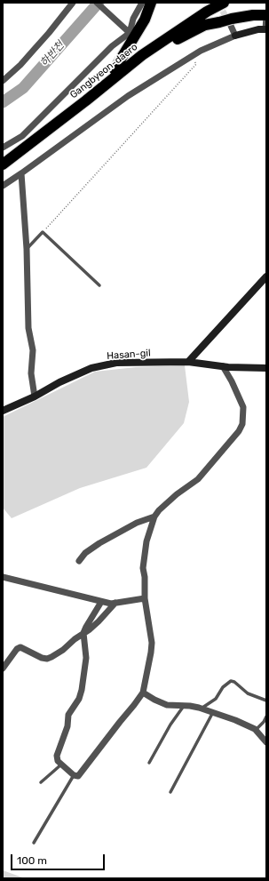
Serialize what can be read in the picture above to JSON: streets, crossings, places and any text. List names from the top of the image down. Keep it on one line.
{"streets":{"highway":["Gangbyeon-daero"],"street":["Hasan-gil"]},"water":["하반천"],"scale_bar":"100 m"}
